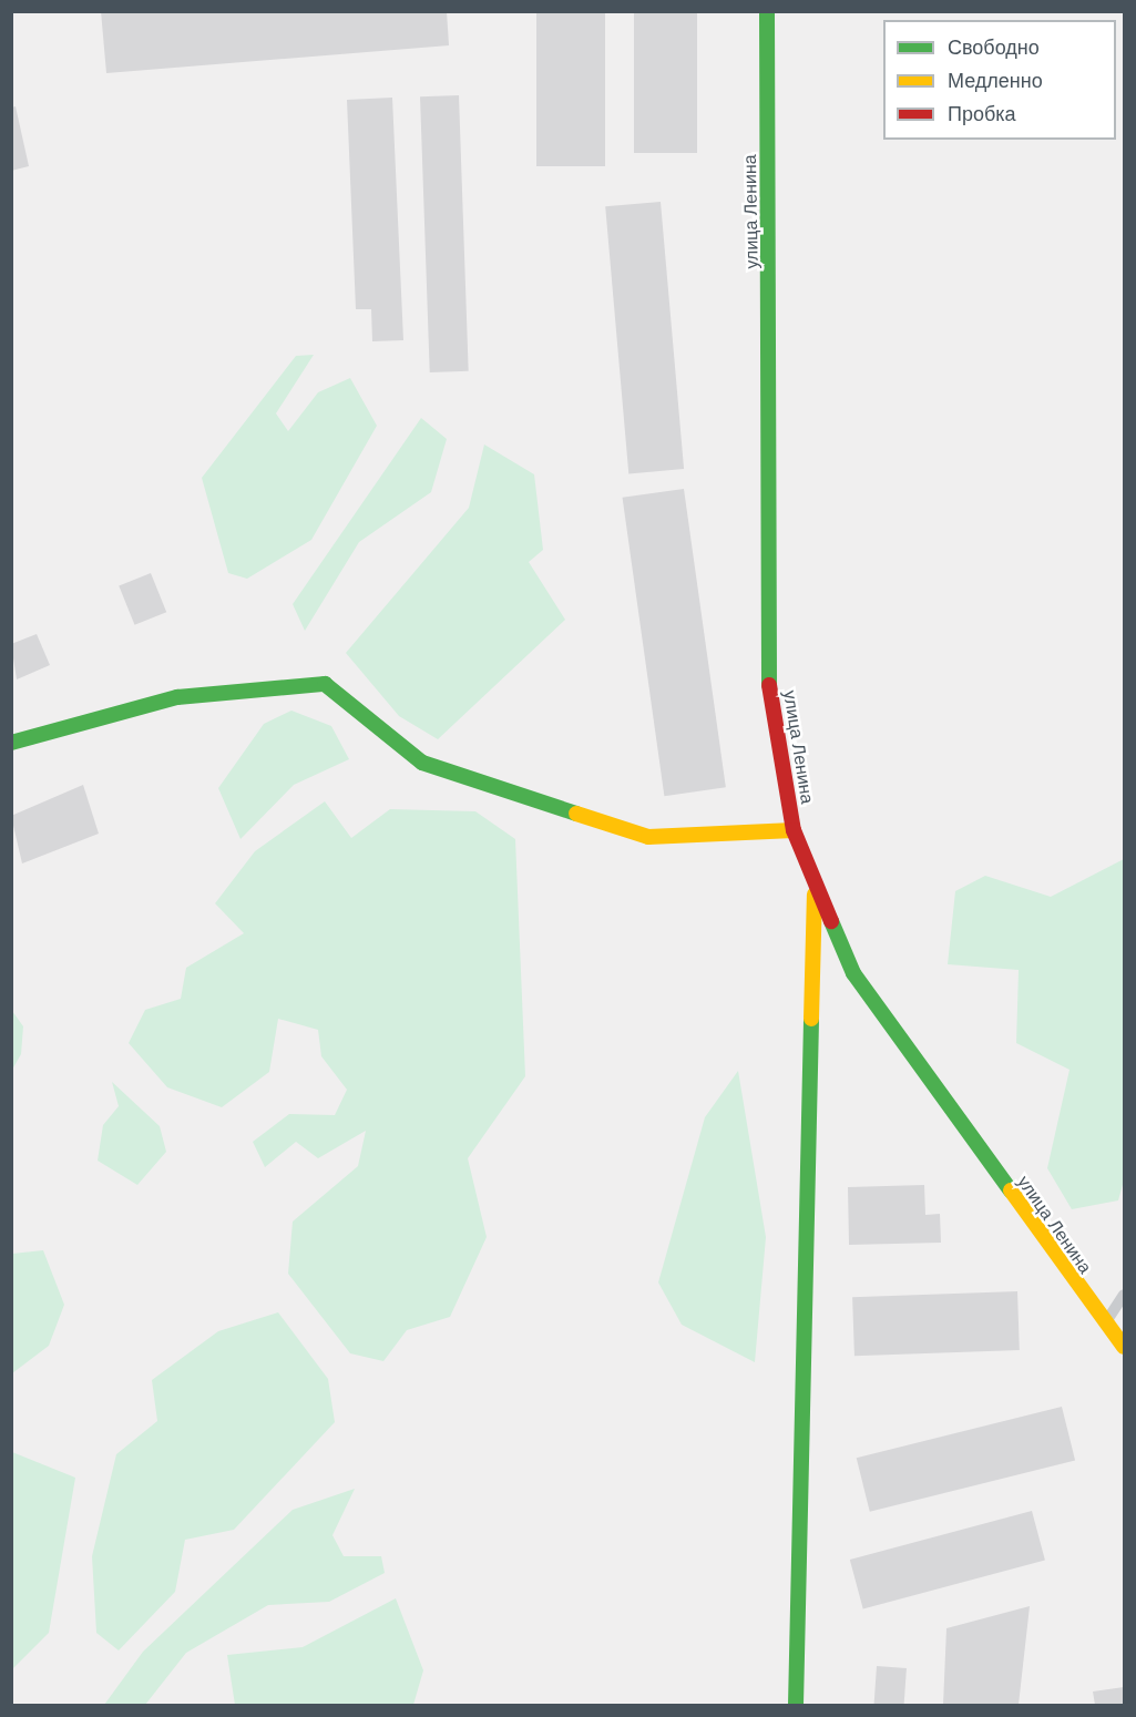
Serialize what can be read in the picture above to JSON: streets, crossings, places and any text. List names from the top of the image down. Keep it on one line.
{"streets":{"street":["улица Ленина"]},"legend":["Свободно","Медленно","Пробка"]}
